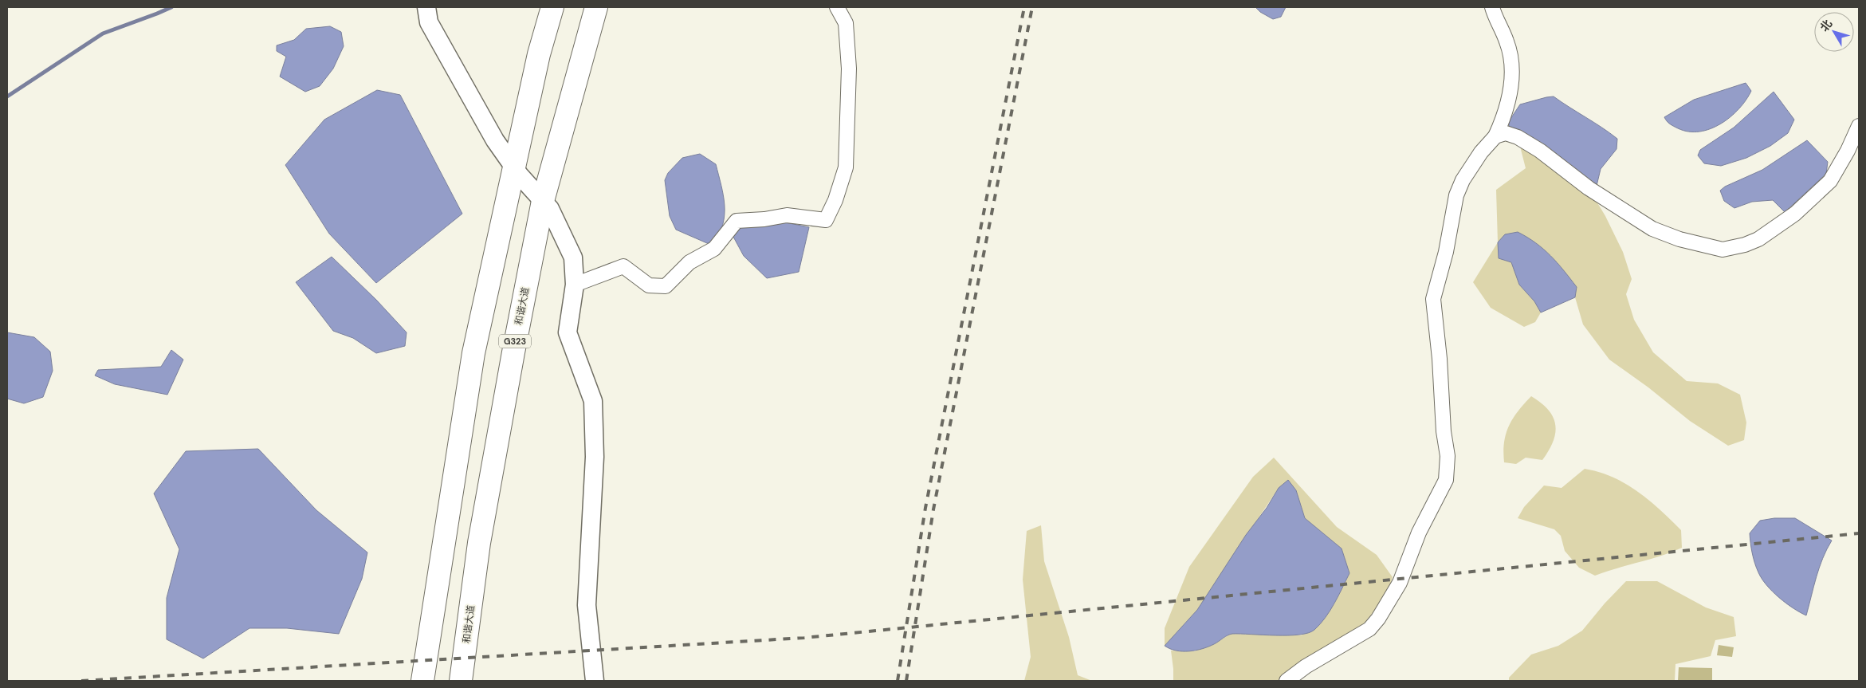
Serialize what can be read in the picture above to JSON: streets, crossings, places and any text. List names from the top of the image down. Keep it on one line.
{"streets":{"highway":["和谐大道","G323"]},"north":"top left"}
